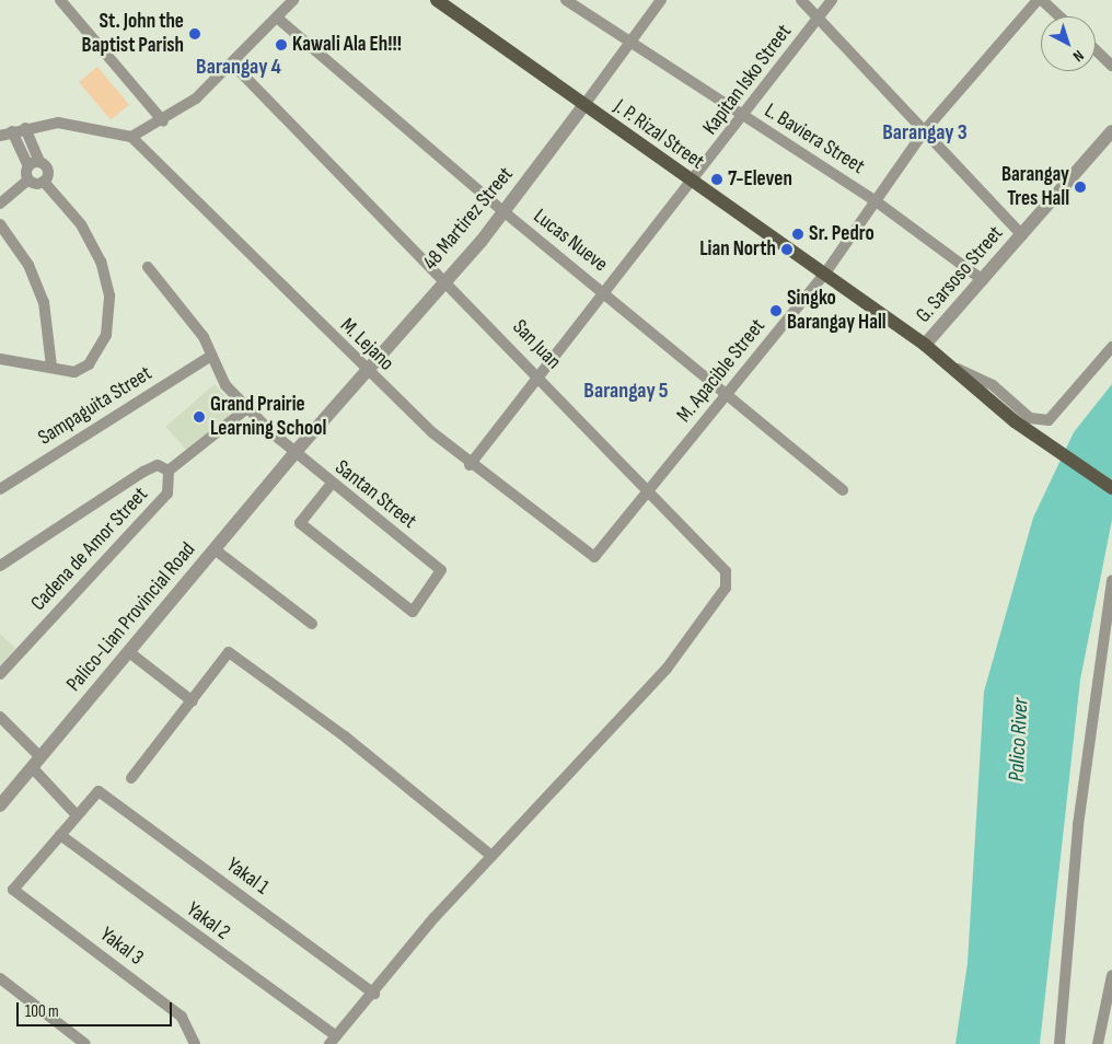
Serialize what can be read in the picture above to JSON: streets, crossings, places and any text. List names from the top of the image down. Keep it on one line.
{"streets":{"main road":["J. P. Rizal Street"],"street":["Kapitan Isko Street","L. Baviera Street","48 Martirez Street","Lucas Nueve","G. Sarsoso Street","M. Lejano","San Juan","M. Apacible Street","Sampaguita Street","Santan Street","Cadena de Amor Street","Palico-Lian Provincial Road","Yakal 1","Yakal 2","Yakal 3"]},"crossings":[["Kapitan Isko Street","J. P. Rizal Street"],["Kapitan Isko Street","L. Baviera Street"],["Kapitan Isko Street","Lucas Nueve"],["Kapitan Isko Street","M. Lejano"],["Kapitan Isko Street","San Juan"],["J. P. Rizal Street","48 Martirez Street"],["J. P. Rizal Street","G. Sarsoso Street"],["J. P. Rizal Street","M. Apacible Street"],["L. Baviera Street","48 Martirez Street"],["L. Baviera Street","G. Sarsoso Street"],["L. Baviera Street","M. Apacible Street"],["48 Martirez Street","Lucas Nueve"],["48 Martirez Street","M. Lejano"],["48 Martirez Street","San Juan"],["48 Martirez Street","Santan Street"],["48 Martirez Street","Palico-Lian Provincial Road"],["Lucas Nueve","M. Apacible Street"],["M. Lejano","M. Apacible Street"],["San Juan","M. Apacible Street"],["San Juan","Yakal 1"],["San Juan","Yakal 2"],["Sampaguita Street","Santan Street"],["Santan Street","Palico-Lian Provincial Road"],["Yakal 2","Yakal 3"]],"districts":["Barangay 4","Barangay 3","Barangay 5"],"water":["Palico River"],"places":["St. John the Baptist Parish","Kawali Ala Eh!!!","7-Eleven","Barangay Tres Hall","Sr. Pedro","Lian North","Singko Barangay Hall","Grand Prairie Learning School"],"scale_bar":"100 m","north":"bottom right"}
